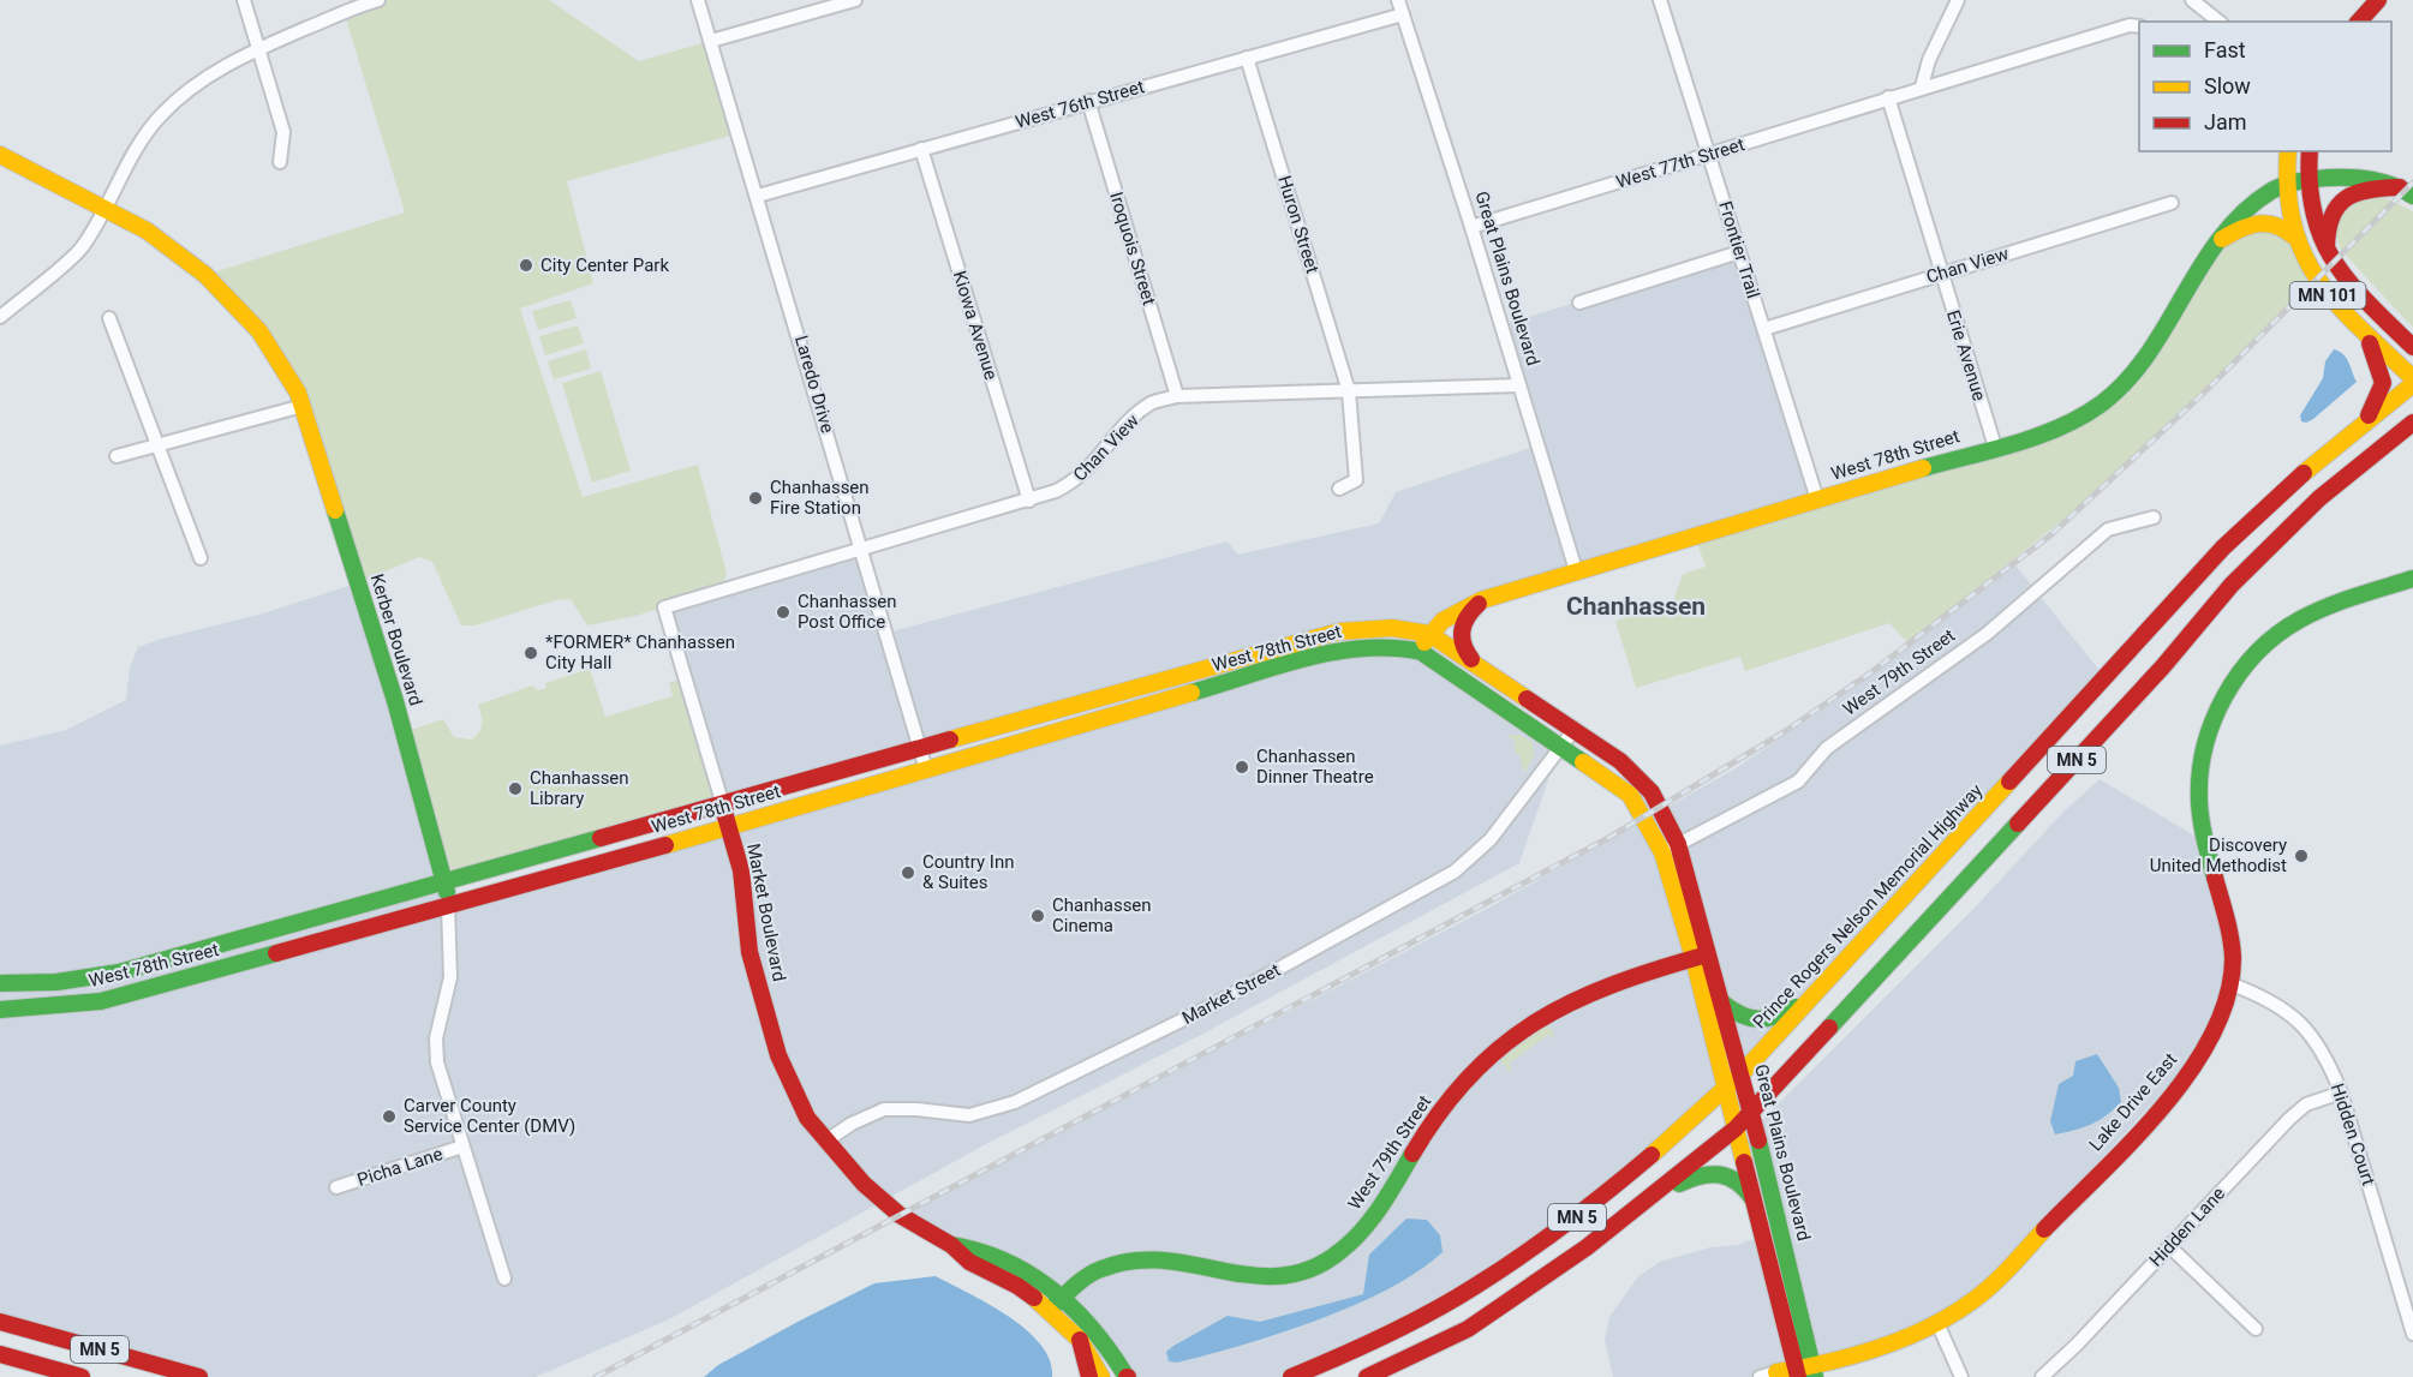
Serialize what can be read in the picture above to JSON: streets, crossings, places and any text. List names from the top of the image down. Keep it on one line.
{"streets":{"street":["West 76th Street","West 77th Street","Huron Street","Iroquois Street","Frontier Trail","Chan View","Great Plains Boulevard","MN 101","Kiowa Avenue","Erie Avenue","Laredo Drive","West 78th Street","Kerber Boulevard","West 79th Street","MN 5","Prince Rogers Nelson Memorial Highway","Market Boulevard","Market Street","Lake Drive East","Hidden Court","Picha Lane","Hidden Lane"]},"crossings":[["West 76th Street","Huron Street"],["West 76th Street","Iroquois Street"],["West 76th Street","Great Plains Boulevard"],["West 76th Street","Kiowa Avenue"],["West 76th Street","Laredo Drive"],["West 77th Street","Frontier Trail"],["West 77th Street","Great Plains Boulevard"],["West 77th Street","Erie Avenue"],["Huron Street","Chan View"],["Iroquois Street","Chan View"],["Frontier Trail","Chan View"],["Frontier Trail","West 78th Street"],["Chan View","Great Plains Boulevard"],["Chan View","Kiowa Avenue"],["Chan View","Erie Avenue"],["Chan View","Laredo Drive"],["Chan View","Market Boulevard"],["Great Plains Boulevard","West 78th Street"],["Great Plains Boulevard","West 79th Street"],["Great Plains Boulevard","MN 5"],["Great Plains Boulevard","Prince Rogers Nelson Memorial Highway"],["Great Plains Boulevard","Market Street"],["Great Plains Boulevard","Lake Drive East"],["MN 101","West 78th Street"],["Erie Avenue","West 78th Street"],["Laredo Drive","West 78th Street"],["West 78th Street","Kerber Boulevard"],["West 78th Street","Market Boulevard"],["Kerber Boulevard","Picha Lane"],["West 79th Street","Market Boulevard"],["Market Boulevard","Market Street"],["Lake Drive East","Hidden Court"],["Hidden Court","Hidden Lane"]],"districts":["Chanhassen"],"places":["City Center Park","Chanhassen Fire Station","Chanhassen Post Office","*FORMER* Chanhassen City Hall","Chanhassen Dinner Theatre","Chanhassen Library","Discovery United Methodist","Country Inn & Suites","Chanhassen Cinema","Carver County Service Center (DMV)"],"legend":["Fast","Slow","Jam"]}
